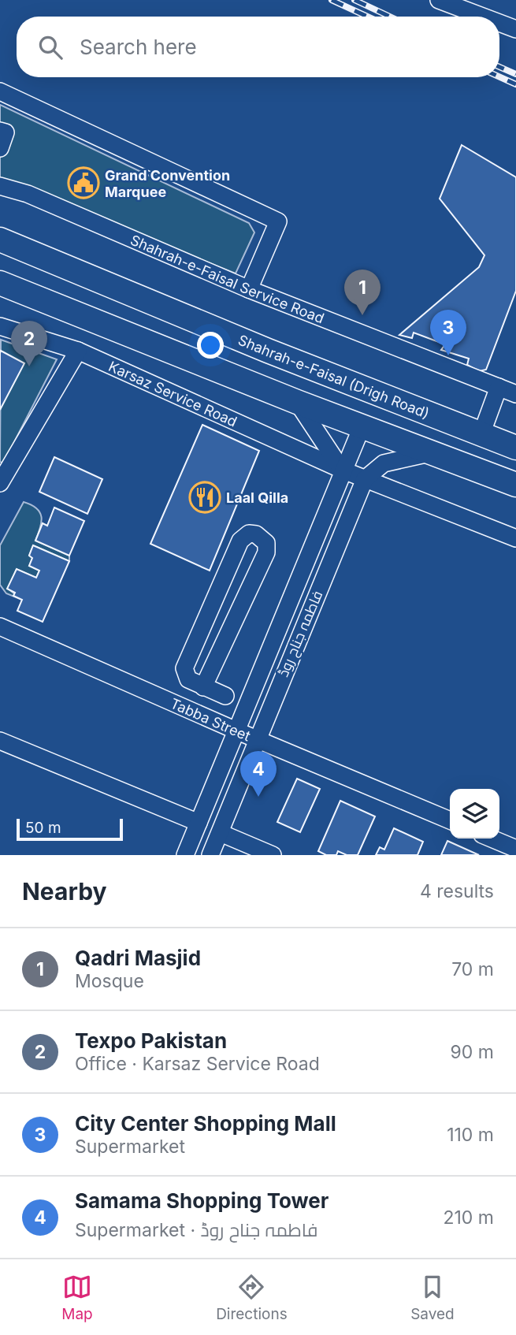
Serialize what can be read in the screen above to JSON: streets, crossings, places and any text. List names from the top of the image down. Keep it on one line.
{"streets":{"highway":["Shahrah-e-Faisal (Drigh Road)"],"street":["Shahrah-e-Faisal Service Road","Karsaz Service Road","فاطمہ جناح روڈ","Tabba Street"]},"crossings":[["Karsaz Service Road","فاطمہ جناح روڈ"],["فاطمہ جناح روڈ","Tabba Street"]],"places":{"public building":["Grand Convention Marquee"],"restaurant":["Laal Qilla"]},"scale_bar":"50 m","page":{"search":"Search here","pins":["1","3","2","4"],"scale":"50 m","heading":["Nearby","4 results"],"list":[{"mark":"1","name":"Qadri Masjid","note":"Mosque","value":"70 m"},{"mark":"2","name":"Texpo Pakistan","note":"Office · Karsaz Service Road","value":"90 m"},{"mark":"3","name":"City Center Shopping Mall","note":"Supermarket","value":"110 m"},{"mark":"4","name":"Samama Shopping Tower","note":"Supermarket · فاطمہ جناح روڈ","value":"210 m"}],"nav":["Map","Directions","Saved"]}}
